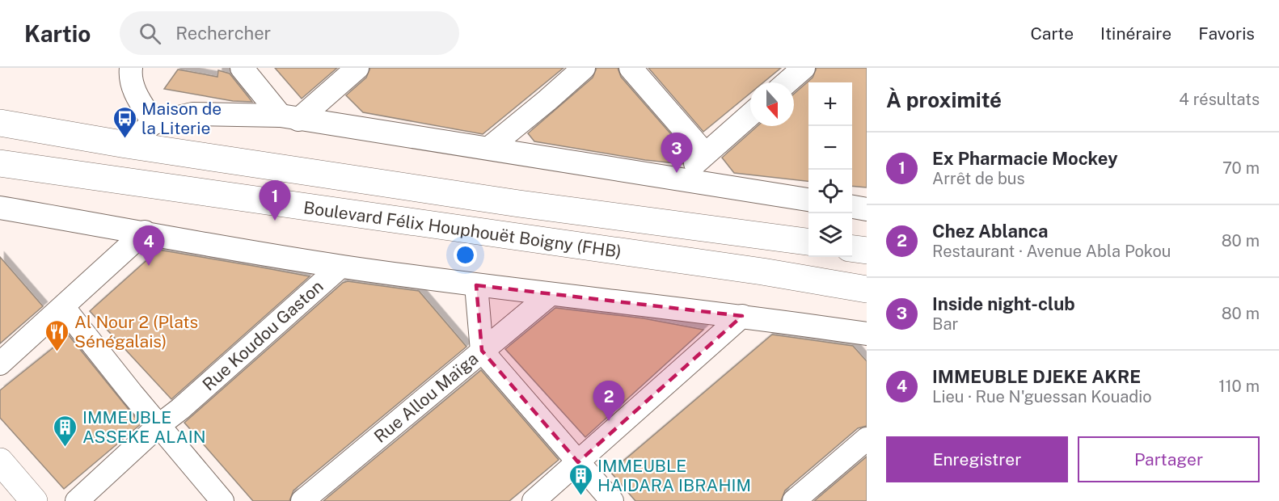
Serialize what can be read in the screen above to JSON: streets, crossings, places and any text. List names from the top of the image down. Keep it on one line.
{"streets":{"main road":["Boulevard Félix Houphouët Boigny (FHB)"],"street":["Rue Koudou Gaston","Rue Allou Maïga"]},"places":{"bus stop":["Maison de la Literie"],"restaurant":["Al Nour 2 (Plats Sénégalais)"],"building":["IMMEUBLE ASSEKE ALAIN","IMMEUBLE HAIDARA IBRAHIM"]},"north":"bottom","page":{"header":"Kartio","search":"Rechercher","nav":["Carte","Itinéraire","Favoris"],"heading":["À proximité","4 résultats"],"map_buttons":["+","−"],"list":[{"mark":"1","name":"Ex Pharmacie Mockey","note":"Arrêt de bus","value":"70 m"},{"mark":"2","name":"Chez Ablanca","note":"Restaurant · Avenue Abla Pokou","value":"80 m"},{"mark":"3","name":"Inside night-club","note":"Bar","value":"80 m"},{"mark":"4","name":"IMMEUBLE DJEKE AKRE","note":"Lieu · Rue N'guessan Kouadio","value":"110 m"}],"pins":["3","1","4","2"],"buttons":["Enregistrer","Partager"]}}
